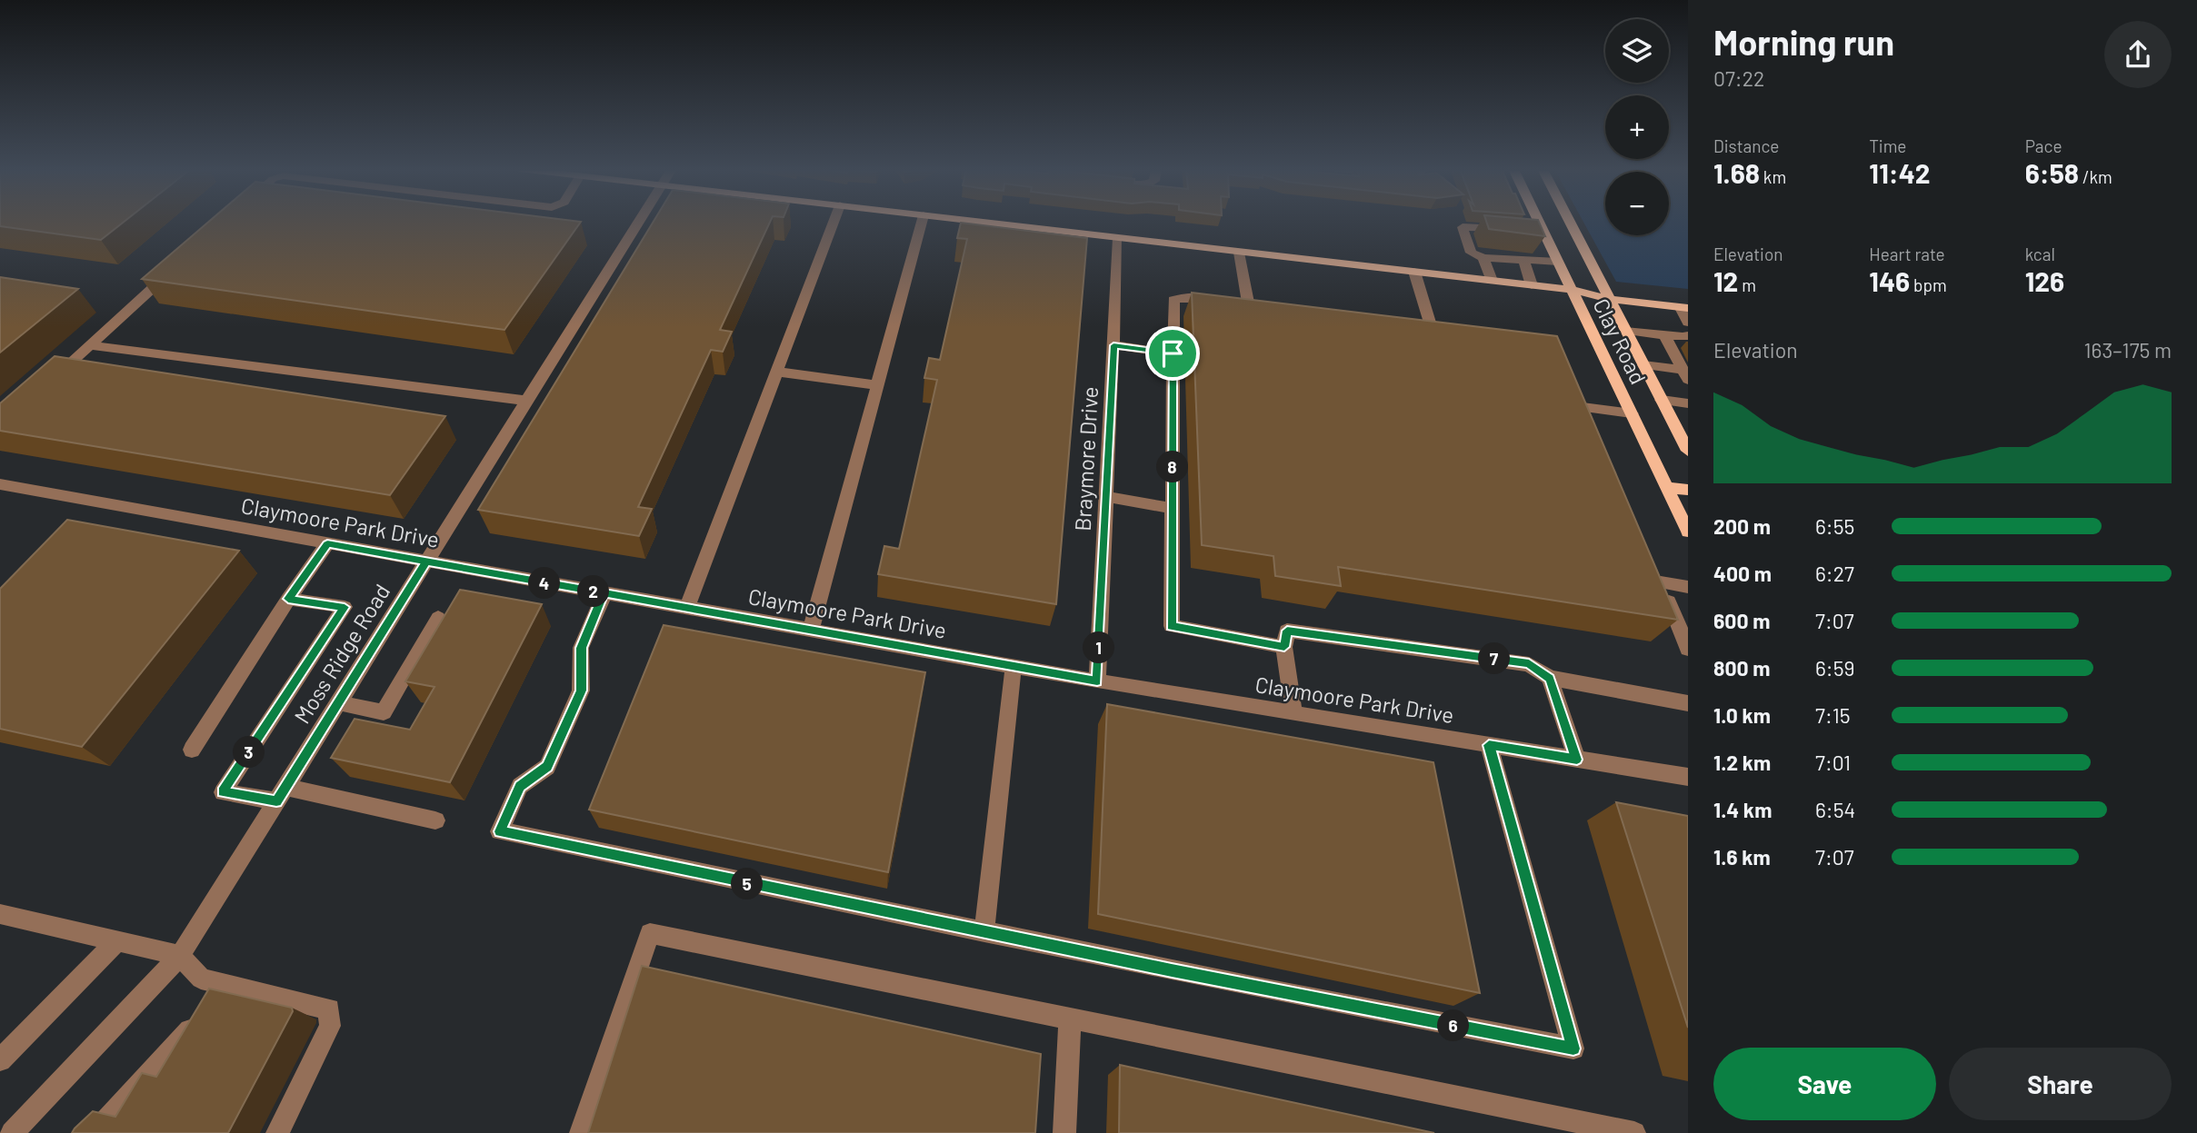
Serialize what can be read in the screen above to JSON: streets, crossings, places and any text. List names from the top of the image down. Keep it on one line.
{"streets":{"main road":["Clay Road"],"street":["Braymore Drive","Claymoore Park Drive","Moss Ridge Road"]},"crossings":[["Braymore Drive","Claymoore Park Drive"],["Claymoore Park Drive","Moss Ridge Road"]],"page":{"heading":["Morning run","07:22"],"map_buttons":["+","−"],"stats":[["Distance","1.68 km"],["Time","11:42"],["Pace","6:58 /km"],["Elevation","12 m"],["Heart rate","146 bpm"],["kcal","126"]],"chart":["Elevation","163–175 m"],"pins":["8","4","2","1","7","3","5","6"],"list":[{"name":"200 m","note":"6:55"},{"name":"400 m","note":"6:27"},{"name":"600 m","note":"7:07"},{"name":"800 m","note":"6:59"},{"name":"1.0 km","note":"7:15"},{"name":"1.2 km","note":"7:01"},{"name":"1.4 km","note":"6:54"},{"name":"1.6 km","note":"7:07"}],"buttons":["Save","Share"]}}
